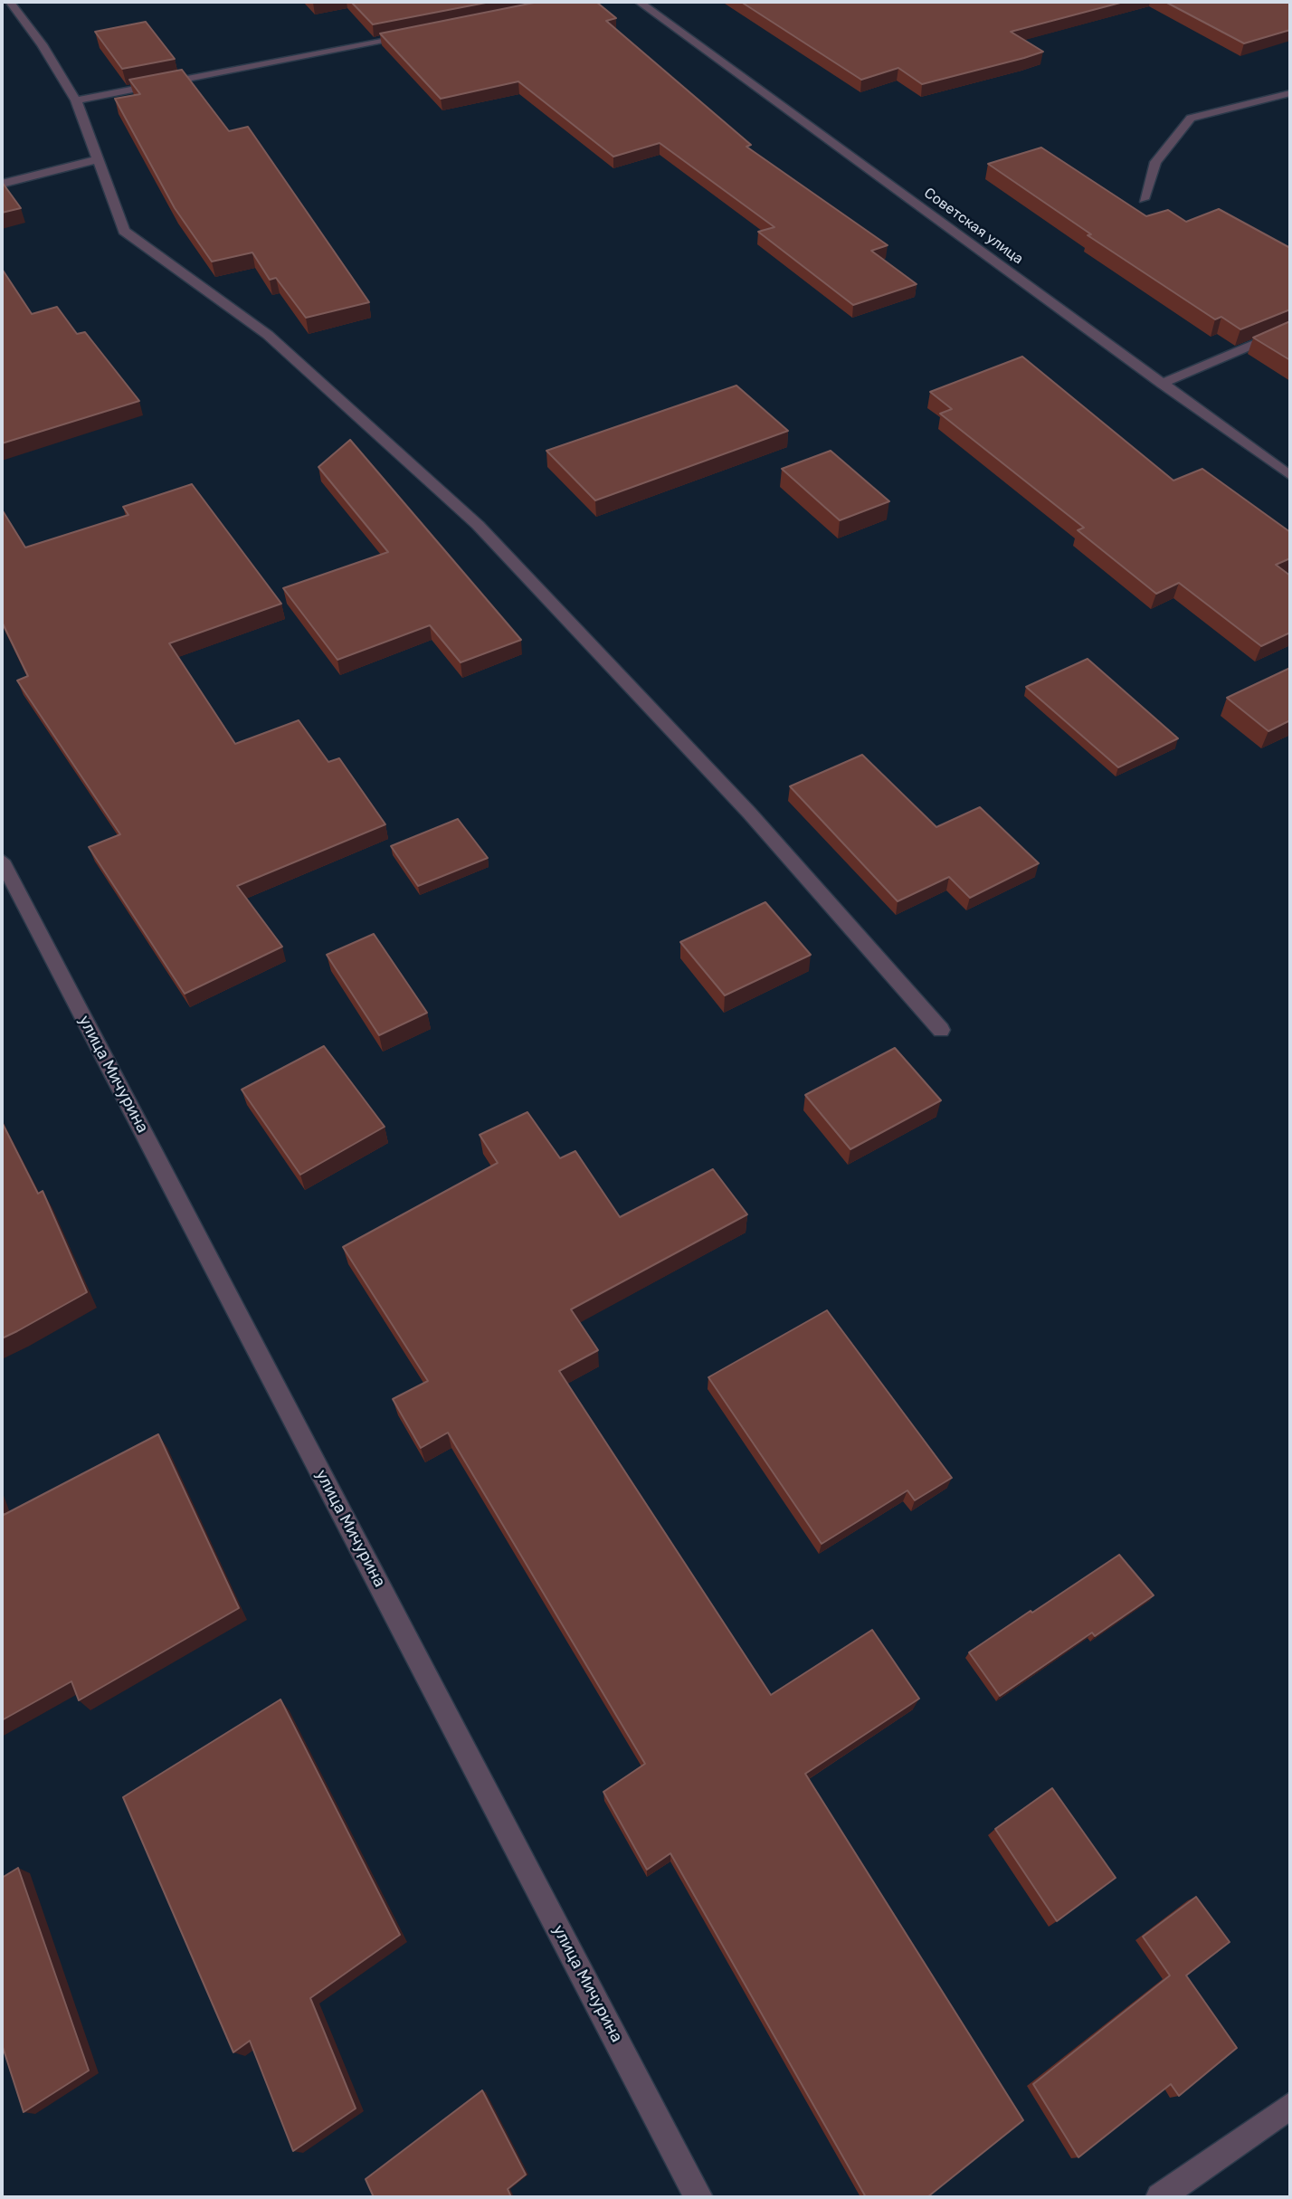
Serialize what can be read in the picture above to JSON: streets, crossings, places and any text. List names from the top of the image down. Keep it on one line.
{"streets":{"street":["Советская улица","улица Мичурина"]}}
